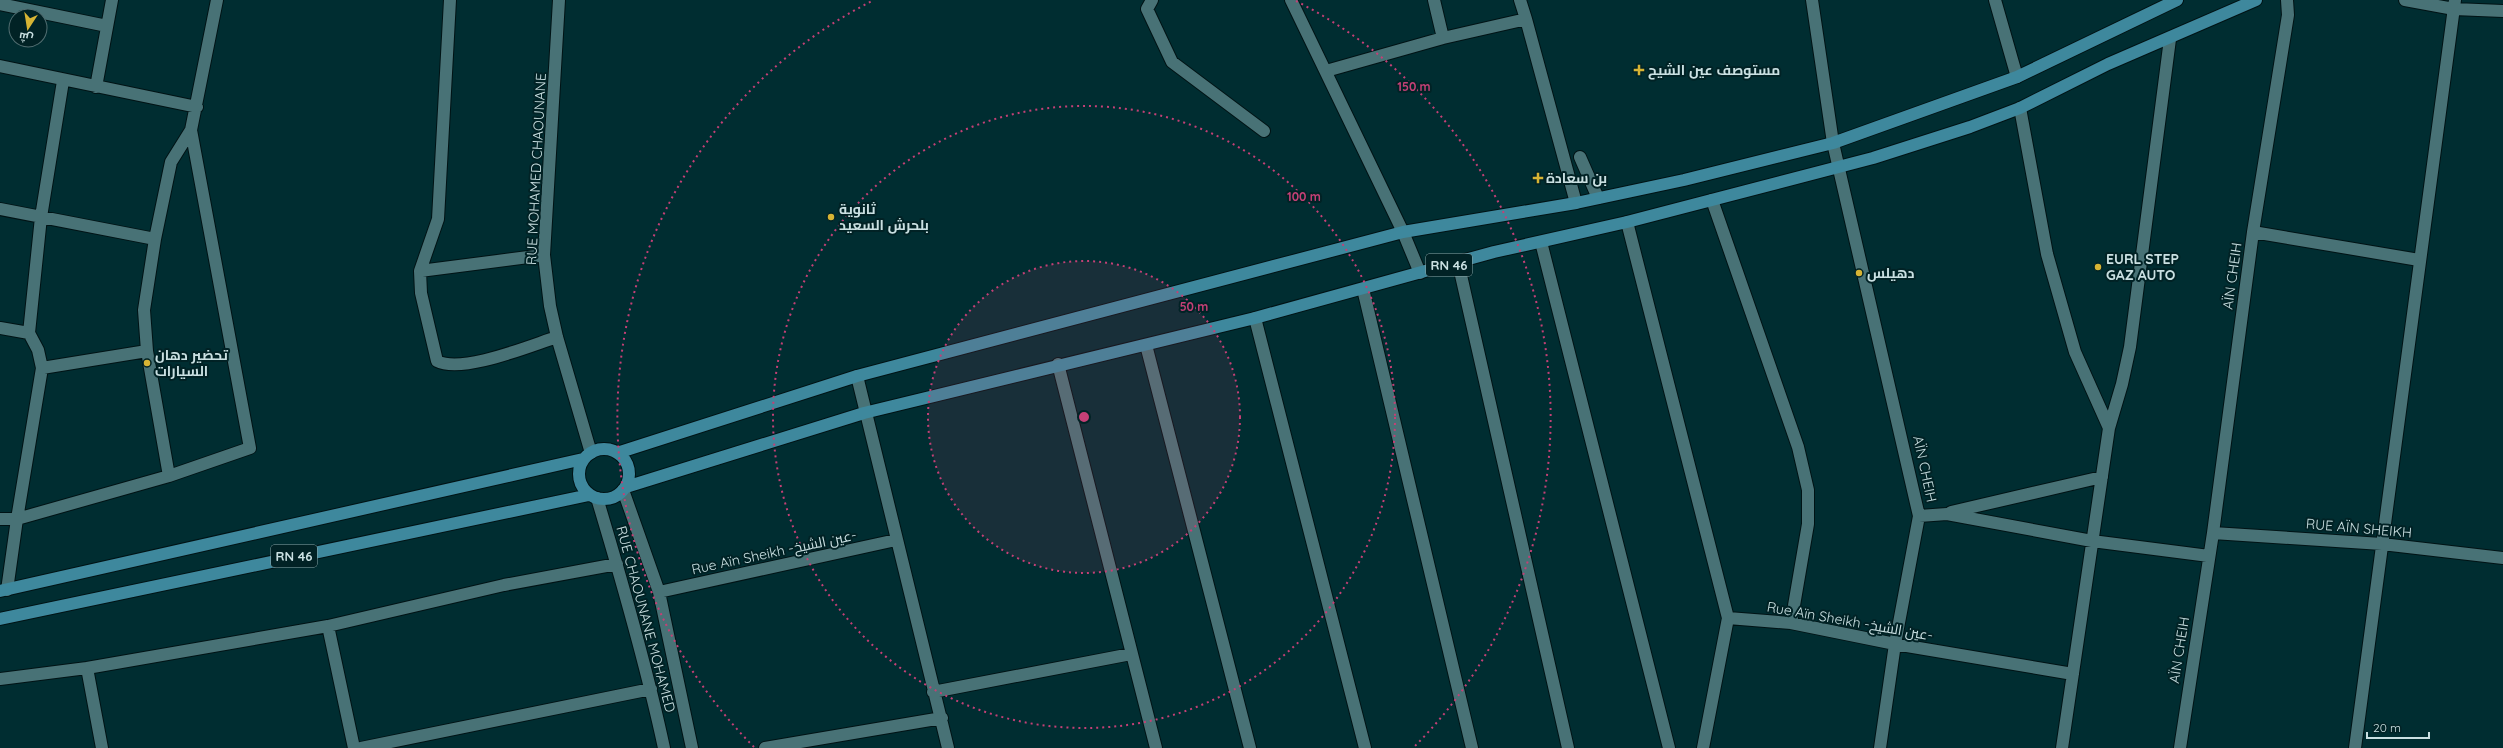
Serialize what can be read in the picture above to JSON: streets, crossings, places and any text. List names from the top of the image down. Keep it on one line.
{"streets":{"main road":["RN 46"],"street":["RUE MOHAMED CHAOUNANE","AÏN CHEIH","RUE AÏN SHEIKH","Rue Aïn Sheikh -عين الشيخ-","RUE CHAOUNANE MOHAMED"]},"crossings":[["RUE MOHAMED CHAOUNANE","RN 46"],["RUE MOHAMED CHAOUNANE","RUE CHAOUNANE MOHAMED"],["RN 46","AÏN CHEIH"],["RN 46","RUE CHAOUNANE MOHAMED"],["AÏN CHEIH","RUE AÏN SHEIKH"],["Rue Aïn Sheikh -عين الشيخ-","RUE CHAOUNANE MOHAMED"]],"places":{"health":["مستوصف عين الشيح","بن سعادة"],"other":["ثانوية بلحرش السعيد","EURL STEP GAZ AUTO","دهيلس","تحضير دهان السيارات"]},"scale_bar":"20 m","north":"bottom","rings":["150 m","100 m","50 m"]}
